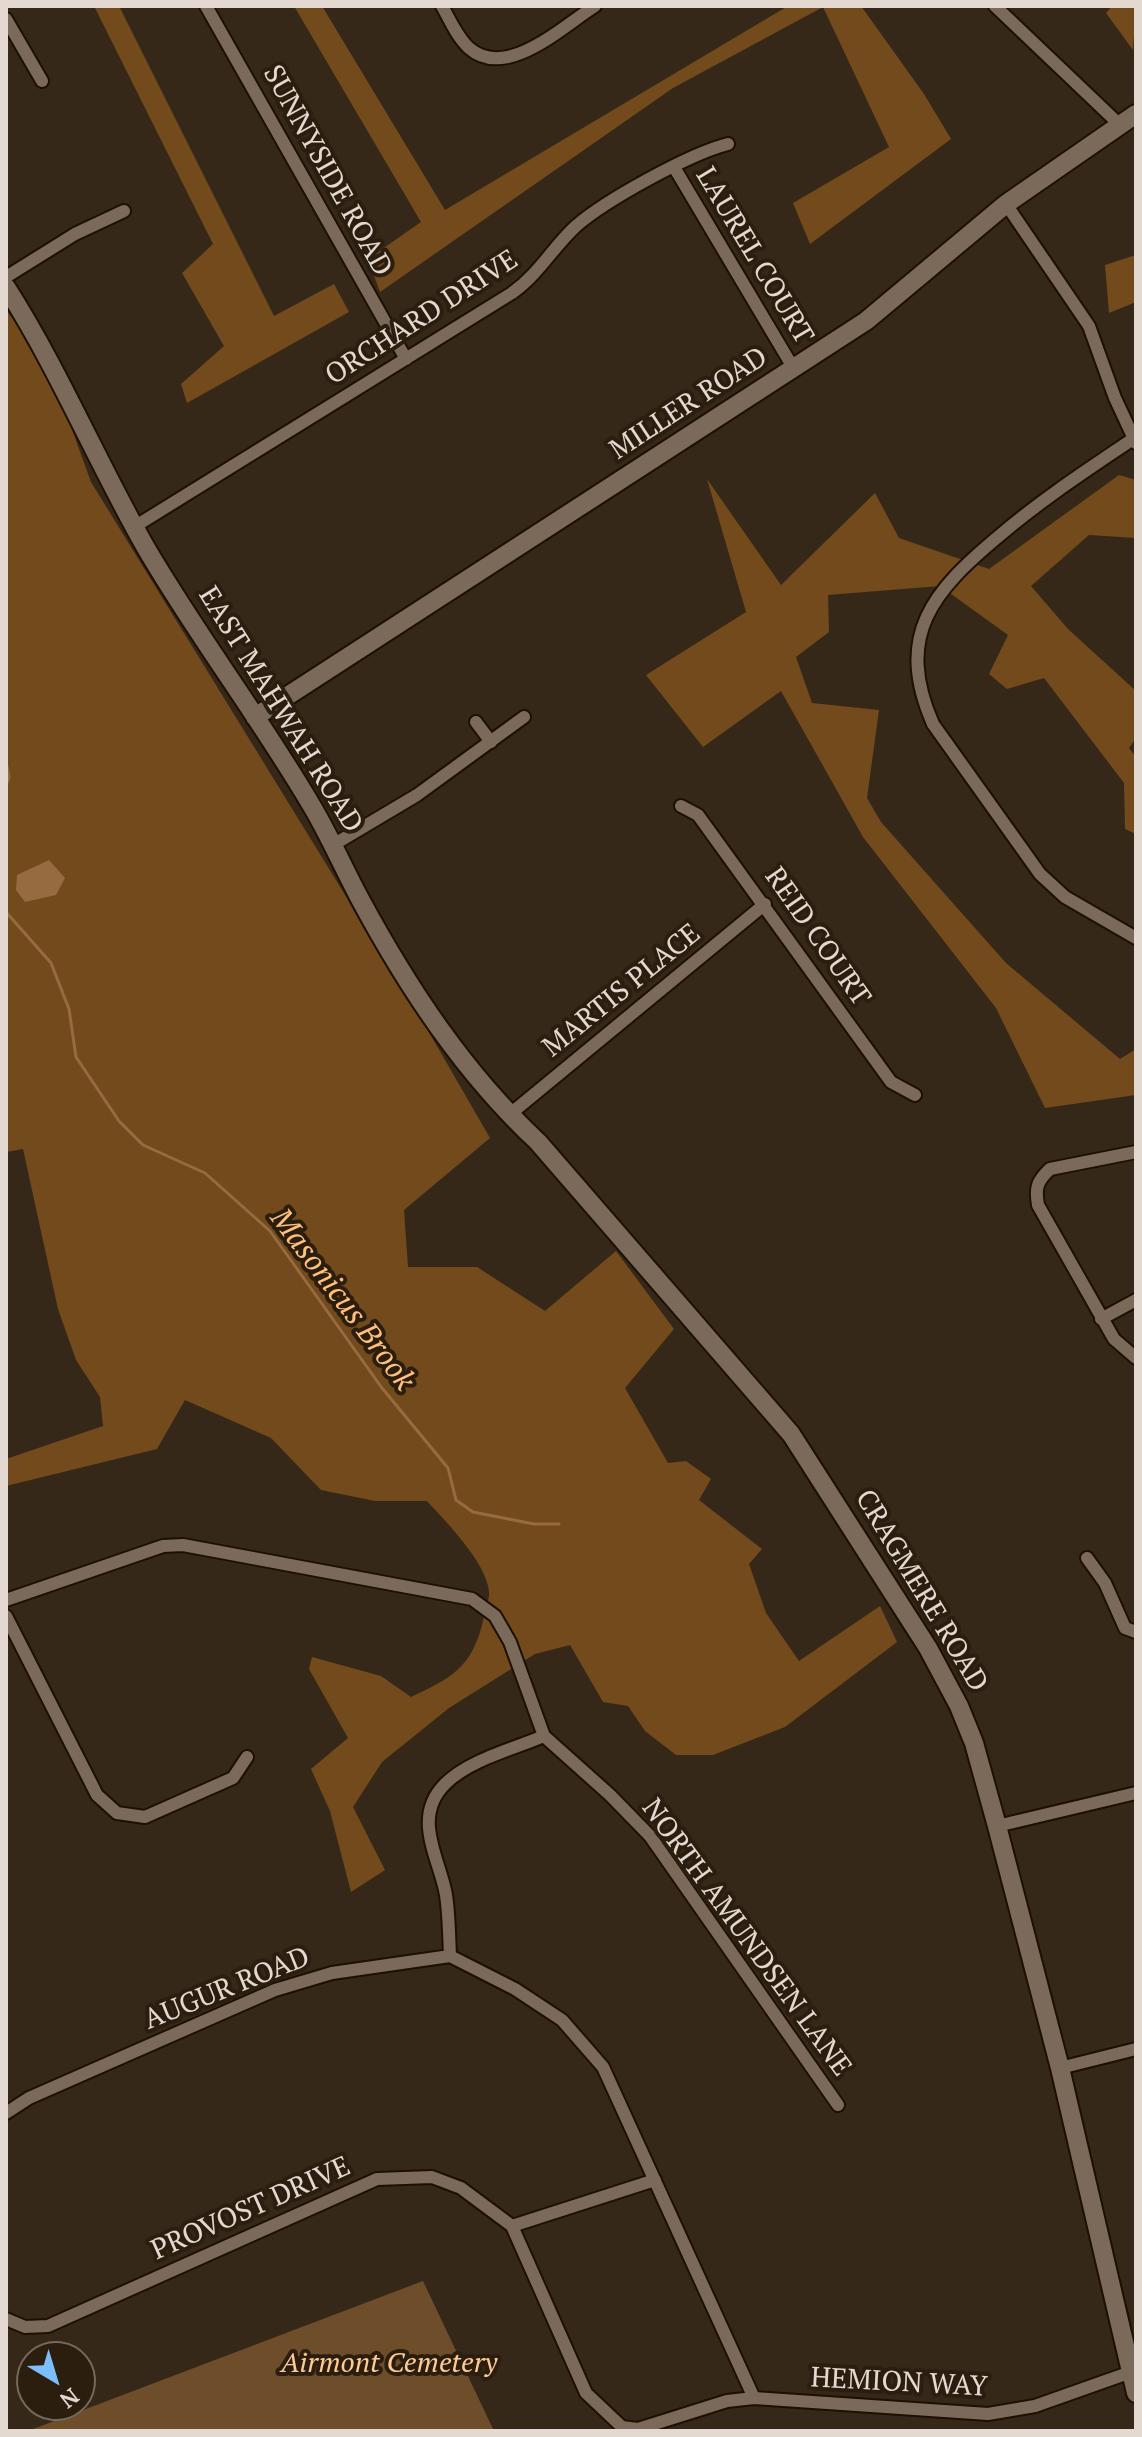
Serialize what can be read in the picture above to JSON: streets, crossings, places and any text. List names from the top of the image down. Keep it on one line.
{"streets":{"street":["SUNNYSIDE ROAD","LAUREL COURT","ORCHARD DRIVE","MILLER ROAD","EAST MAHWAH ROAD","REID COURT","MARTIS PLACE","CRAGMERE ROAD","NORTH AMUNDSEN LANE","AUGUR ROAD","PROVOST DRIVE","HEMION WAY"]},"crossings":[["SUNNYSIDE ROAD","ORCHARD DRIVE"],["LAUREL COURT","ORCHARD DRIVE"],["LAUREL COURT","MILLER ROAD"],["ORCHARD DRIVE","EAST MAHWAH ROAD"],["MILLER ROAD","EAST MAHWAH ROAD"],["EAST MAHWAH ROAD","MARTIS PLACE"],["EAST MAHWAH ROAD","CRAGMERE ROAD"],["REID COURT","MARTIS PLACE"],["CRAGMERE ROAD","HEMION WAY"],["PROVOST DRIVE","HEMION WAY"]],"water":["Masonicus Brook"],"parks":["Airmont Cemetery"],"north":"bottom right"}
